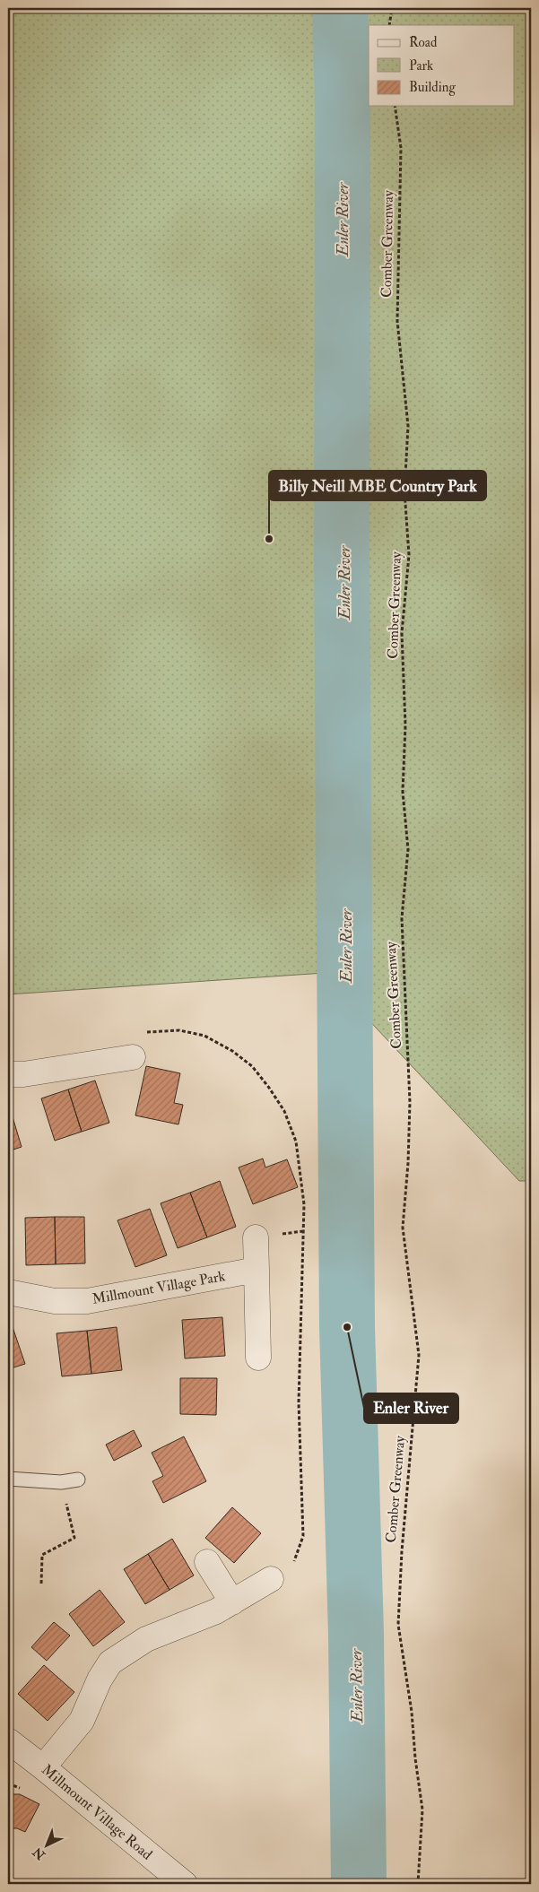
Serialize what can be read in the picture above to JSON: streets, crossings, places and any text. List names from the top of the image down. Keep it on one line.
{"streets":{"street":["Millmount Village Park","Millmount Village Road"],"path":["Comber Greenway"]},"water":["Enler River"],"places":["Billy Neill MBE Country Park","Enler River"],"legend":["Road","Park","Building"],"north":"bottom left"}
